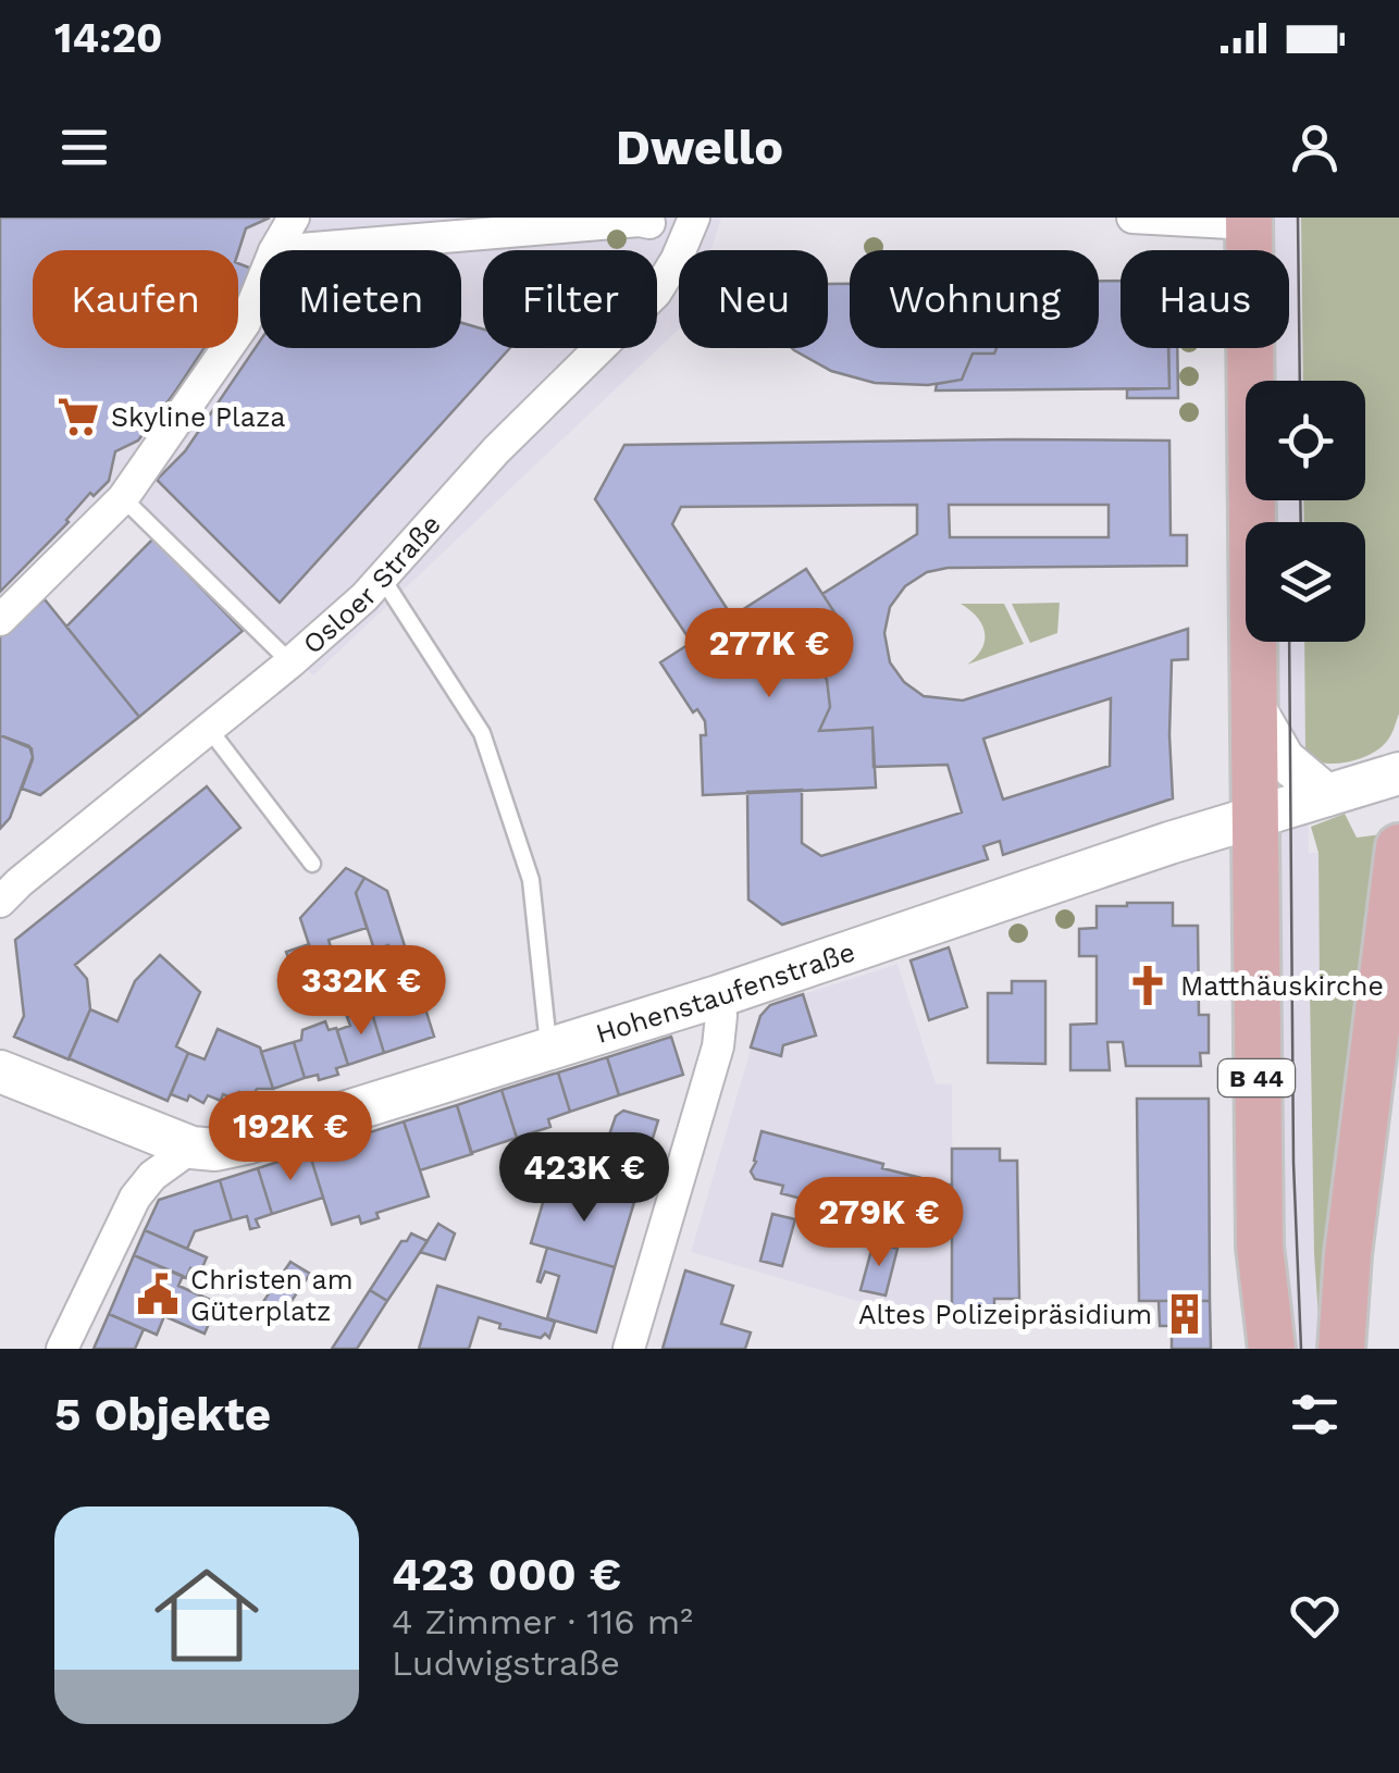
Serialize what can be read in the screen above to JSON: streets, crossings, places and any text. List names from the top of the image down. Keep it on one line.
{"streets":{"main road":["Hohenstaufenstraße","B 44"],"street":["Osloer Straße"]},"crossings":[["Hohenstaufenstraße","B 44"]],"places":{"supermarket":["Skyline Plaza"],"church":["Matthäuskirche"],"public building":["Christen am Güterplatz"],"building":["Altes Polizeipräsidium"]},"page":{"status":"14:20","header":"Dwello","chip":["Kaufen","Mieten","Filter","Neu","Wohnung","Haus"],"price":["277K €","332K €","192K €","423K €","279K €"],"heading":"5 Objekte","list":[{"name":"423 000 €","note":"4 Zimmer · 116 m² · Ludwigstraße"}]}}
